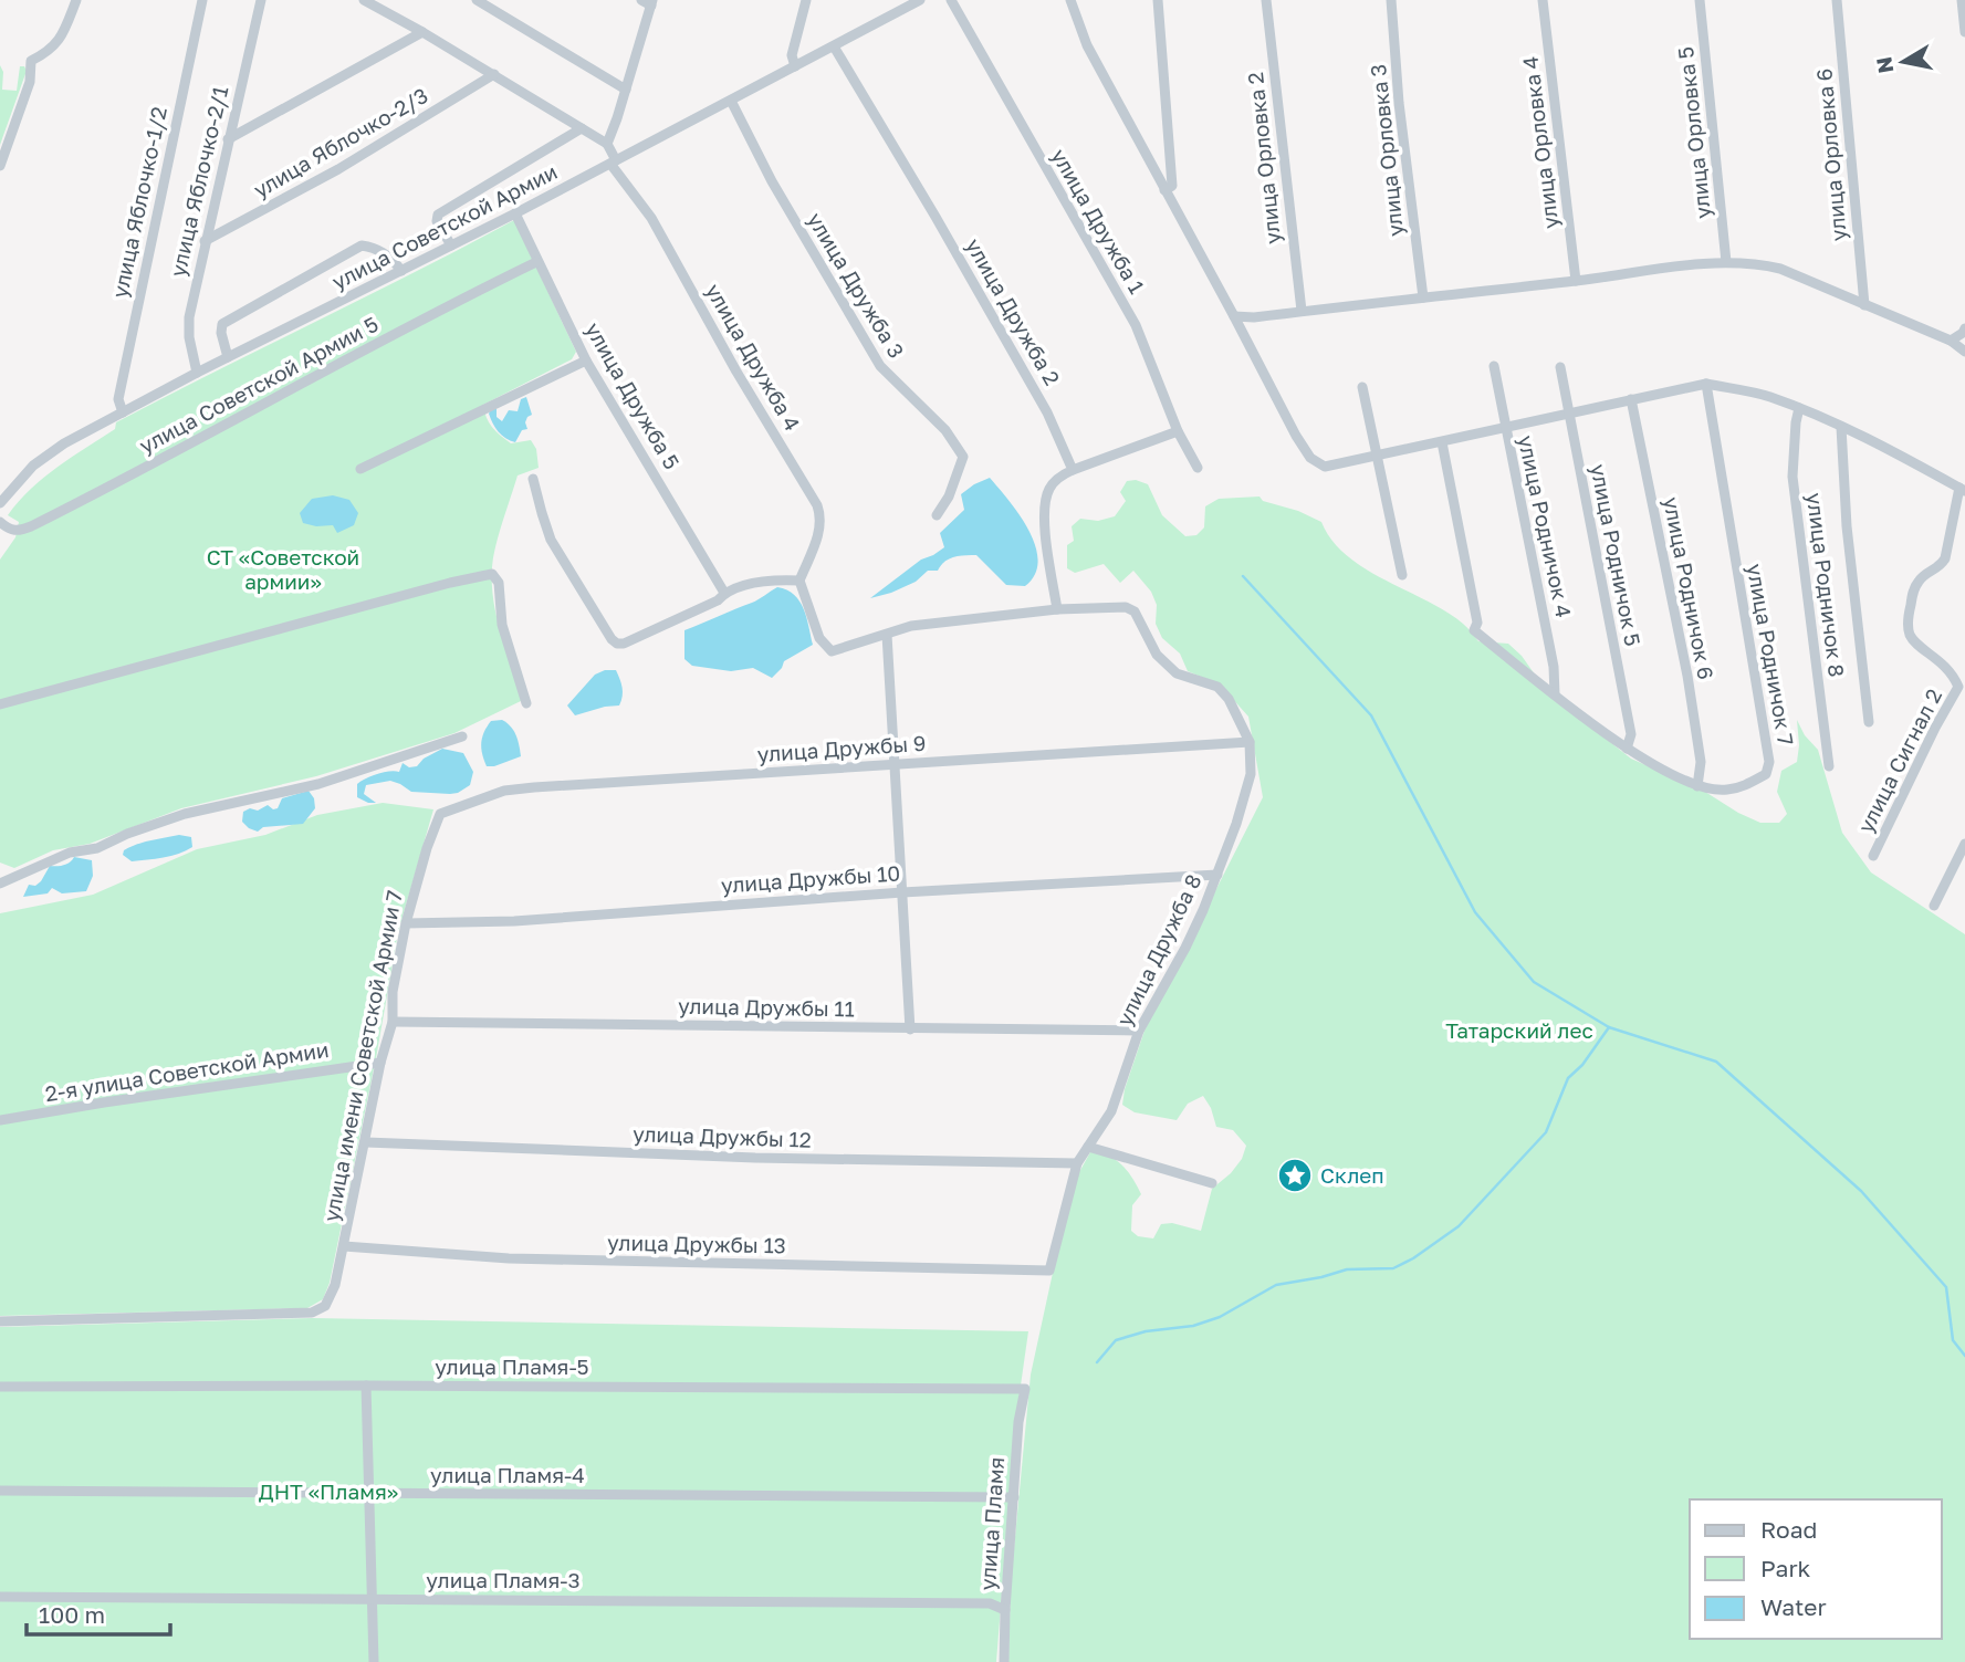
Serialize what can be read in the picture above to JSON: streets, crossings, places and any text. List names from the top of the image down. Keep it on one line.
{"streets":{"street":["улица Орловка 5","улица Яблочко-2/3","улица Орловка 4","улица Орловка 3","улица Орловка 6","улица Орловка 2","улица Яблочко-2/1","улица Яблочко-1/2","улица Дружба 1","улица Советской Армии","улица Дружба 3","улица Дружба 2","улица Дружба 4","улица Советской Армии 5","улица Дружба 5","улица Родничок 4","улица Родничок 5","улица Родничок 8","улица Родничок 6","улица Родничок 7","улица Дружбы 9","улица Сигнал 2","улица Дружбы 10","улица Дружба 8","улица Дружбы 11","улица имени Советской Армии 7","2-я улица Советской Армии","улица Дружбы 12","улица Дружбы 13","улица Пламя-5","улица Пламя-4","улица Пламя","улица Пламя-3"]},"crossings":[["улица Яблочко-2/3","улица Яблочко-2/1"],["улица Яблочко-2/1","улица Советской Армии"],["улица Яблочко-1/2","улица Советской Армии"],["улица Советской Армии","улица Дружба 3"],["улица Советской Армии","улица Дружба 2"],["улица Советской Армии","улица Дружба 4"],["улица Советской Армии","улица Дружба 5"],["улица Дружба 4","улица Дружба 8"],["улица Советской Армии 5","улица Дружба 5"],["улица Родничок 4","улица Родничок 7"],["улица Родничок 5","улица Родничок 7"],["улица Родничок 6","улица Родничок 7"],["улица Дружбы 9","улица Дружба 8"],["улица Дружбы 9","улица имени Советской Армии 7"],["улица Дружбы 10","улица Дружба 8"],["улица Дружбы 10","улица имени Советской Армии 7"],["улица Дружба 8","улица Дружбы 11"],["улица Дружба 8","улица Дружбы 12"],["улица Дружба 8","улица Дружбы 13"],["улица Дружбы 11","улица имени Советской Армии 7"],["улица имени Советской Армии 7","2-я улица Советской Армии"],["улица имени Советской Армии 7","улица Дружбы 12"],["улица имени Советской Армии 7","улица Дружбы 13"],["улица Пламя-5","улица Пламя"],["улица Пламя-4","улица Пламя"],["улица Пламя","улица Пламя-3"]],"parks":["СТ «Советской армии»","Татарский лес","ДНТ «Пламя»"],"places":{"place":["Склеп"]},"legend":["Road","Park","Water"],"scale_bar":"100 m","north":"left"}
